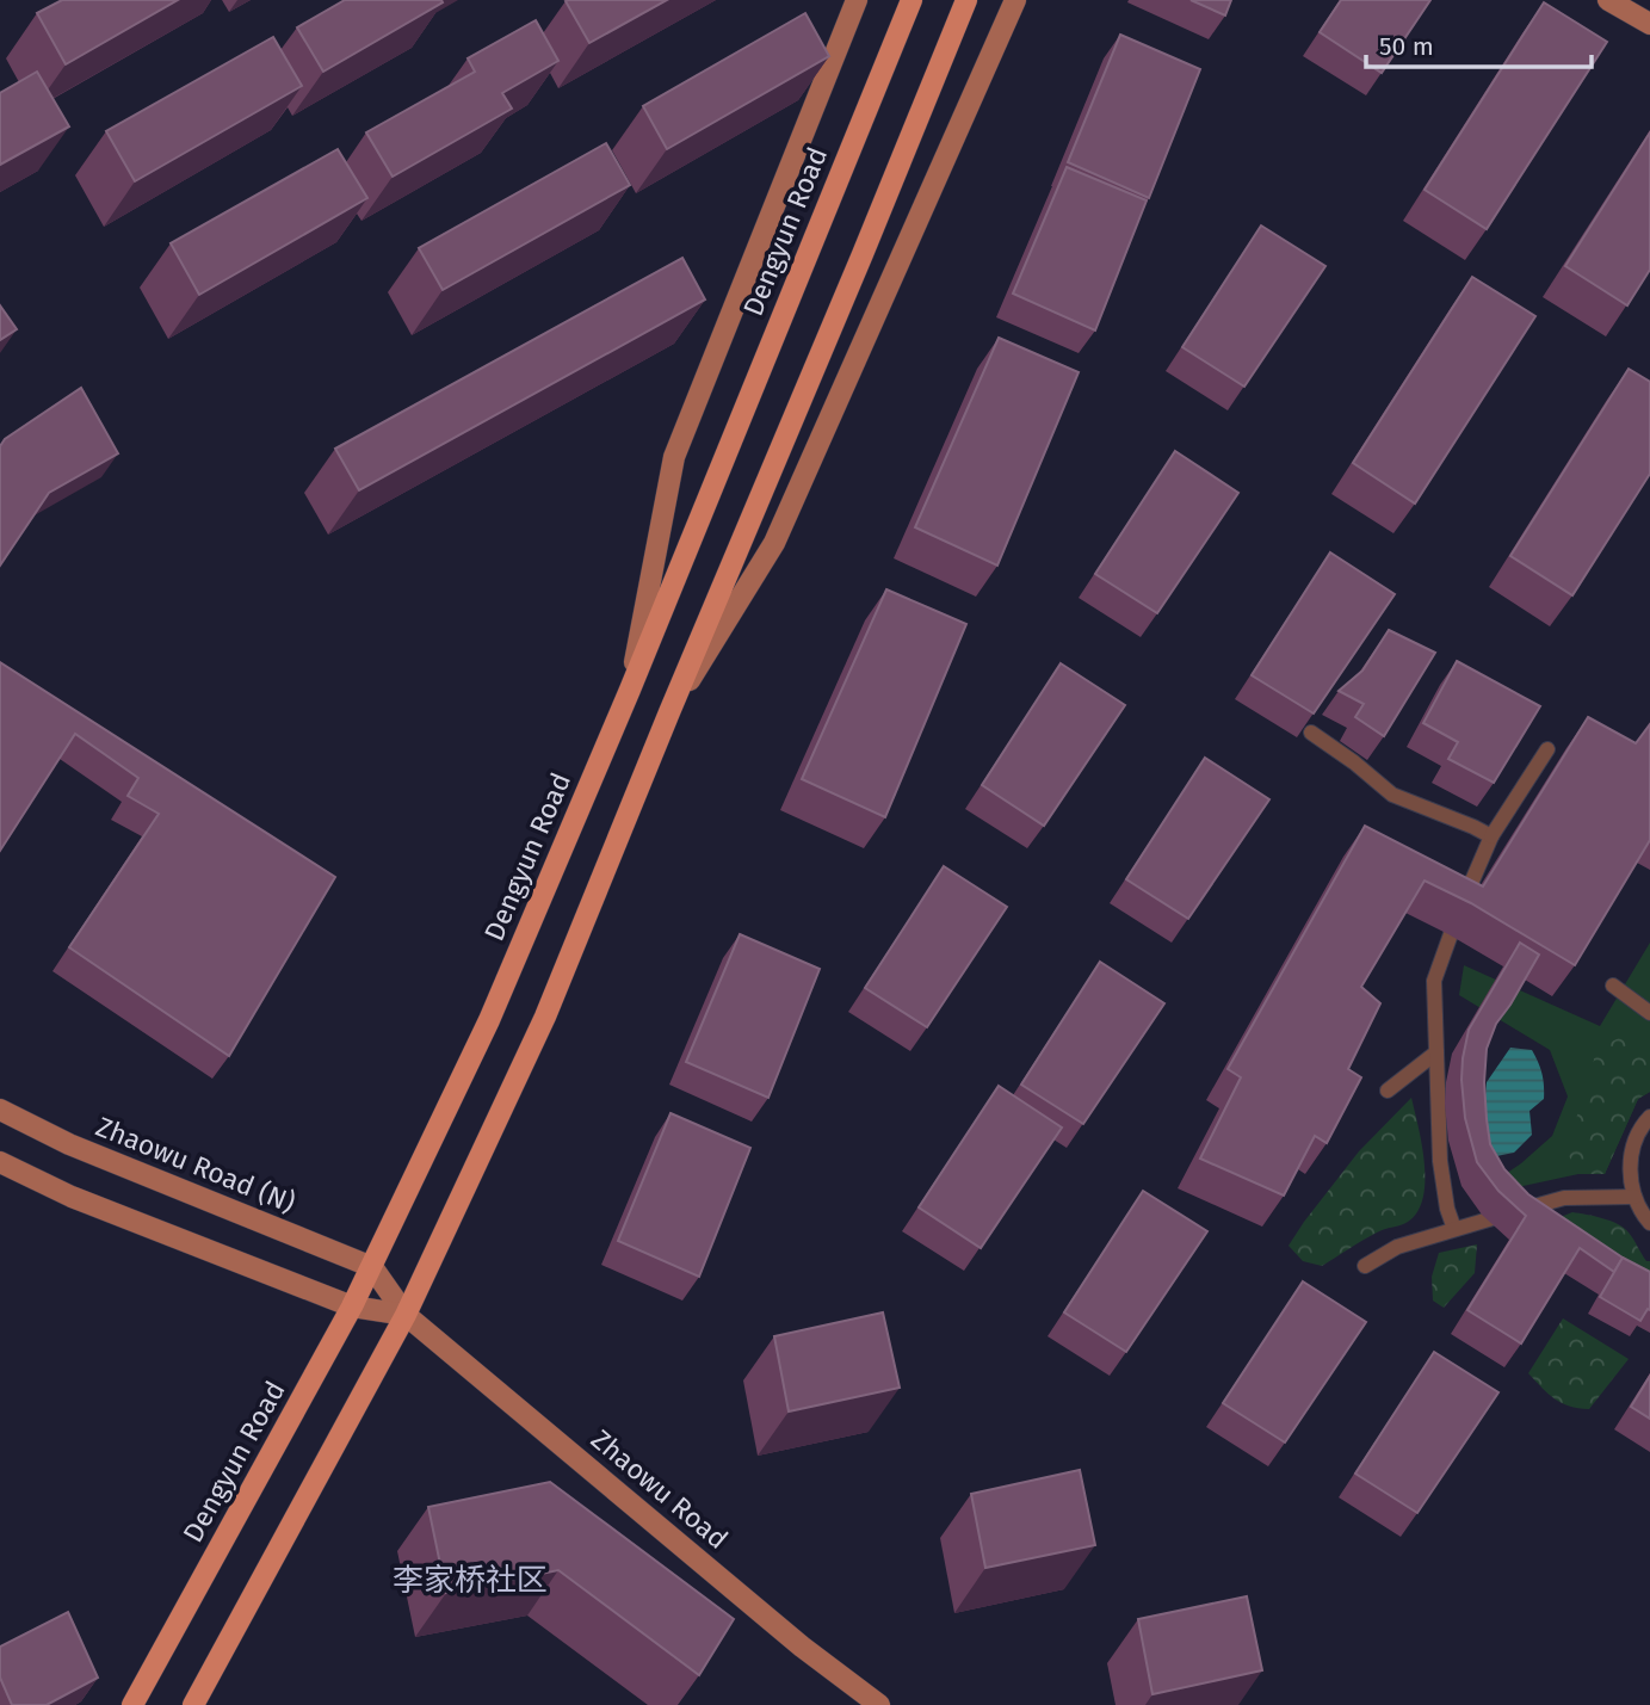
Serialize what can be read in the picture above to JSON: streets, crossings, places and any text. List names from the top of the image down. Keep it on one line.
{"streets":{"main road":["Dengyun Road"],"street":["Zhaowu Road (N)","Zhaowu Road"]},"crossings":[["Dengyun Road","Zhaowu Road (N)"],["Dengyun Road","Zhaowu Road"],["Zhaowu Road (N)","Zhaowu Road"]],"districts":["李家桥社区"],"scale_bar":"50 m"}
